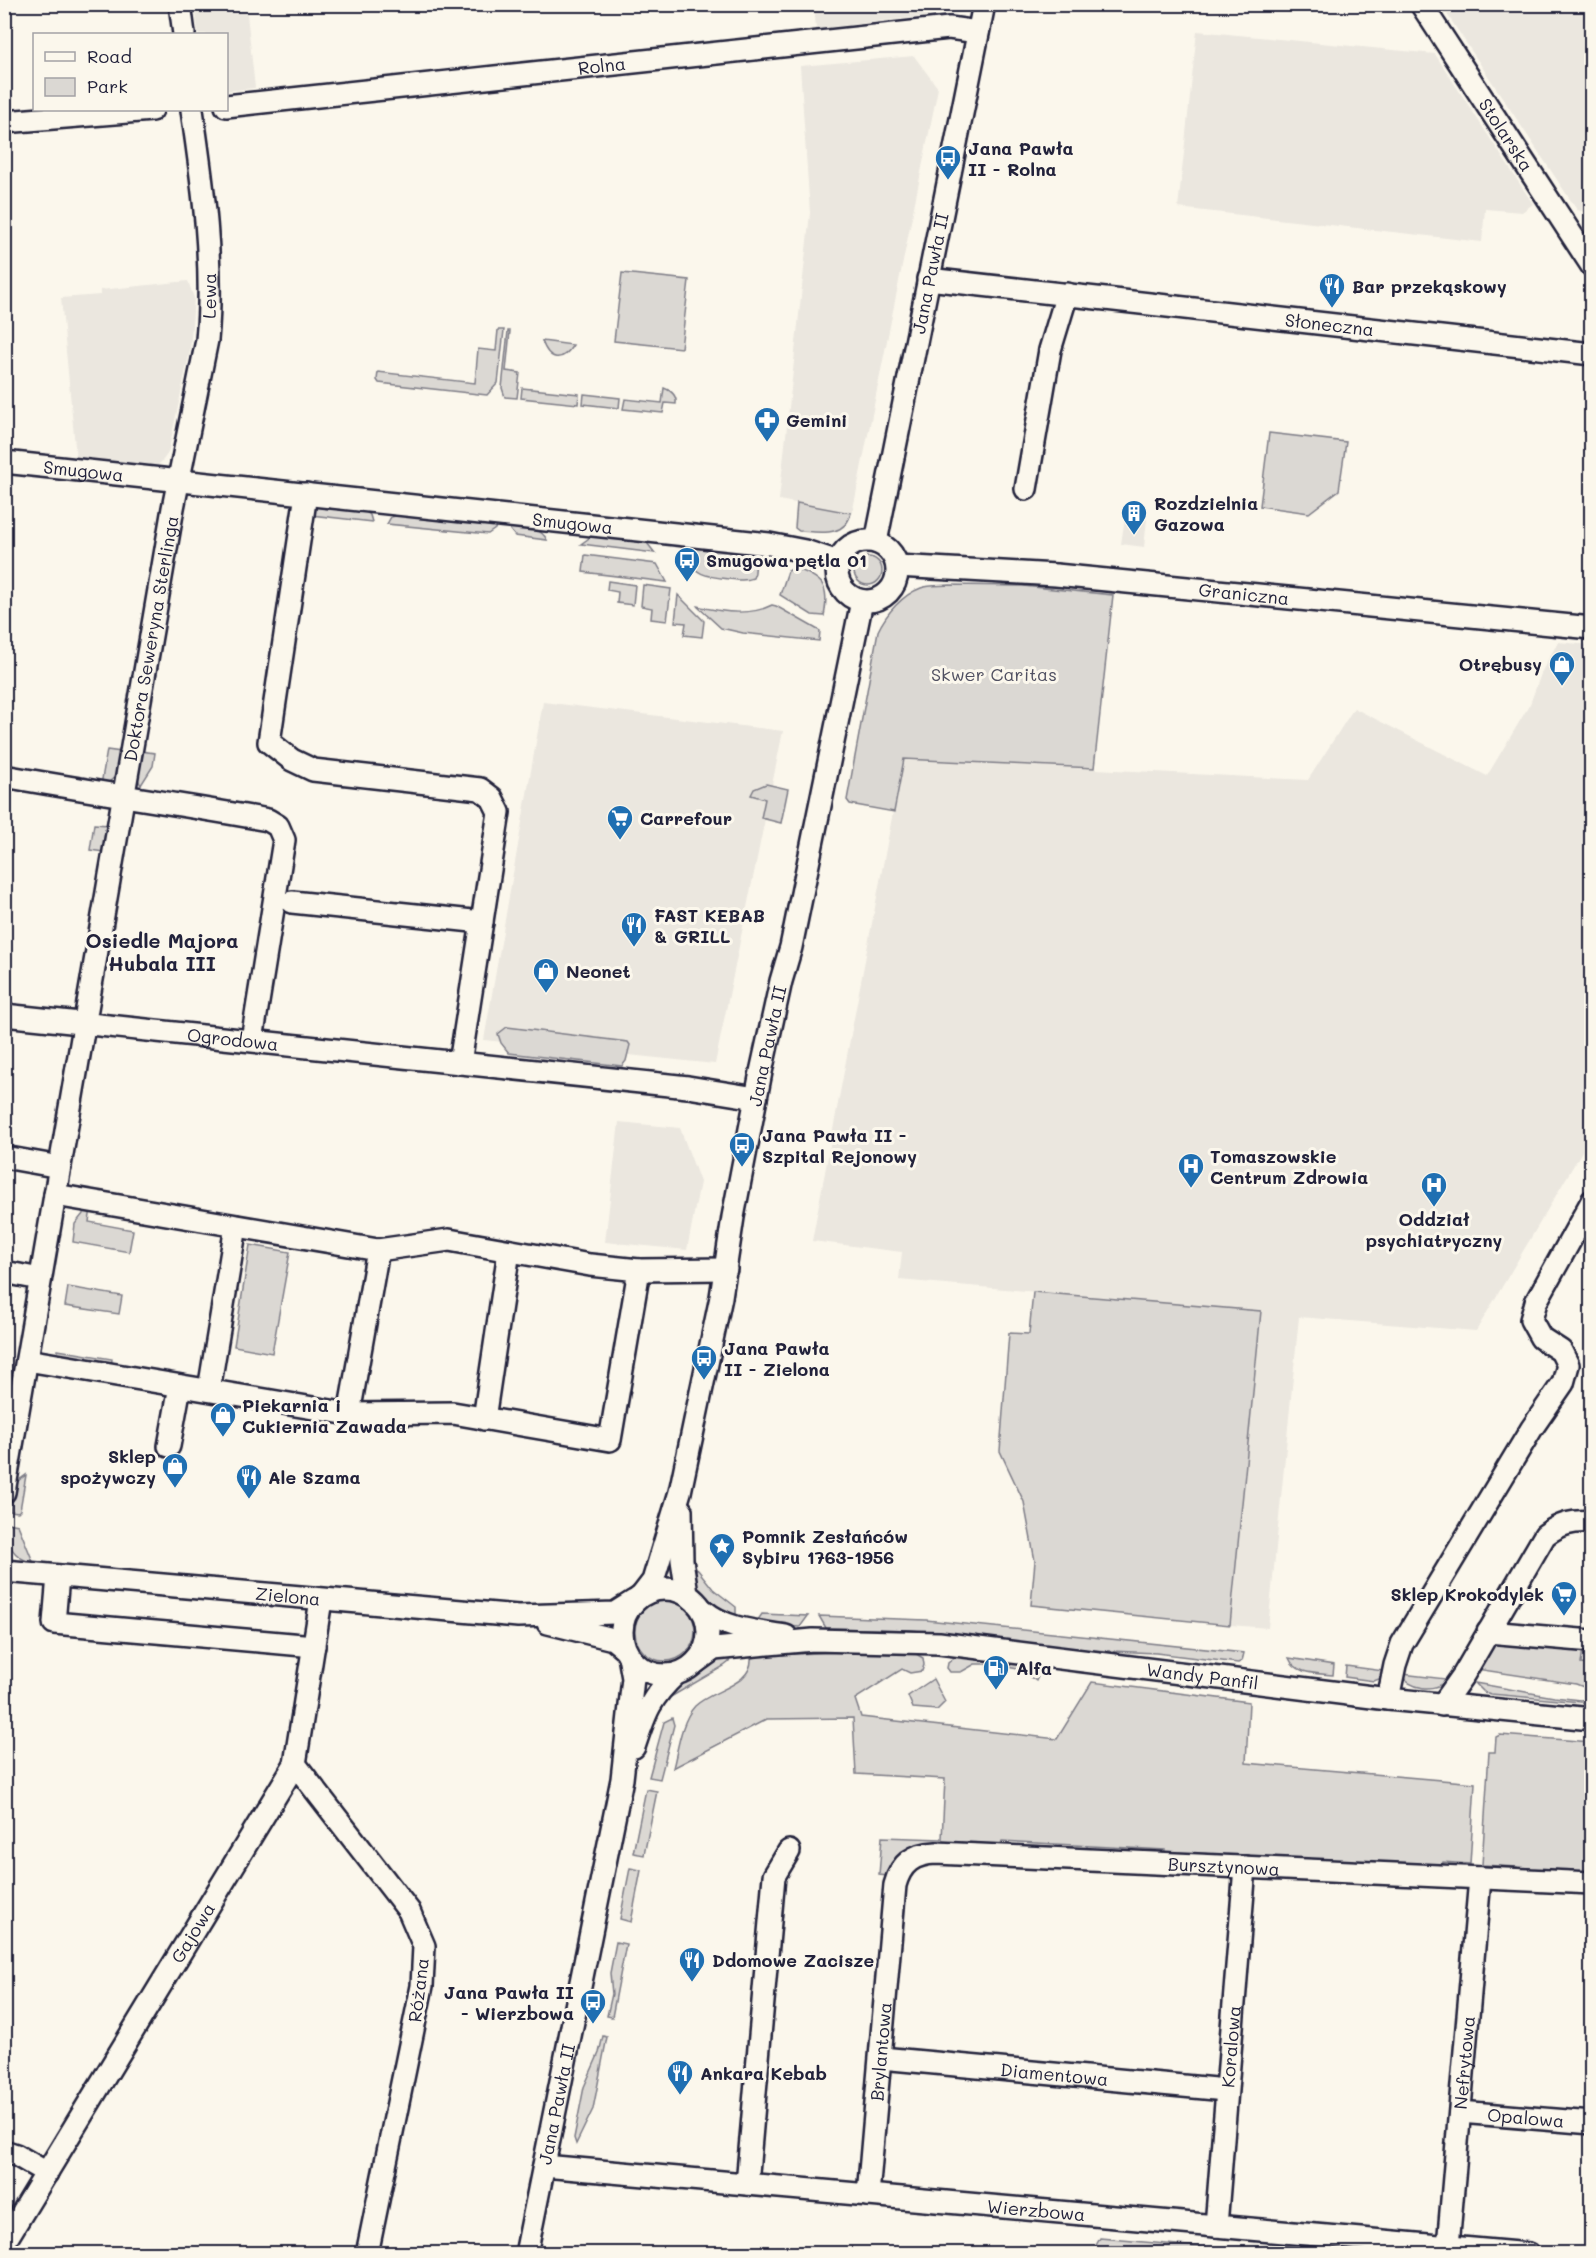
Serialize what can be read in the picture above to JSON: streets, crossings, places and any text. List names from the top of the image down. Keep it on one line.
{"streets":{"street":["Rolna","Stolarska","Jana Pawła II","Lewa","Słoneczna","Smugowa","Graniczna","Doktora Seweryna Sterlinga","Ogrodowa","Zielona","Wandy Panfil","Bursztynowa","Gajowa","Różana","Koralowa","Brylantowa","Nefrytowa","Diamentowa","Opalowa","Wierzbowa"]},"crossings":[["Rolna","Jana Pawła II"],["Jana Pawła II","Słoneczna"],["Jana Pawła II","Smugowa"],["Jana Pawła II","Graniczna"],["Jana Pawła II","Ogrodowa"],["Jana Pawła II","Zielona"],["Jana Pawła II","Wandy Panfil"],["Jana Pawła II","Wierzbowa"],["Lewa","Smugowa"],["Lewa","Doktora Seweryna Sterlinga"],["Smugowa","Graniczna"],["Smugowa","Doktora Seweryna Sterlinga"],["Doktora Seweryna Sterlinga","Ogrodowa"],["Zielona","Wandy Panfil"],["Zielona","Gajowa"],["Bursztynowa","Koralowa"],["Bursztynowa","Brylantowa"],["Bursztynowa","Nefrytowa"],["Gajowa","Różana"],["Koralowa","Diamentowa"],["Koralowa","Wierzbowa"],["Brylantowa","Diamentowa"],["Brylantowa","Wierzbowa"],["Nefrytowa","Opalowa"],["Nefrytowa","Wierzbowa"]],"districts":["Osiedle Majora Hubala III"],"parks":["Skwer Caritas"],"places":{"bus stop":["Jana Pawła II - Rolna","Smugowa pętla 01","Jana Pawła II - Szpital Rejonowy","Jana Pawła II - Zielona","Jana Pawła II - Wierzbowa"],"restaurant":["Bar przekąskowy","FAST KEBAB & GRILL","Ale Szama","Ddomowe Zacisze","Ankara Kebab"],"pharmacy":["Gemini"],"building":["Rozdzielnia Gazowa"],"shop":["Otrębusy","Neonet","Piekarnia i Cukiernia Zawada","Sklep spożywczy"],"supermarket":["Carrefour","Sklep Krokodylek"],"hospital":["Tomaszowskie Centrum Zdrowia","Oddział psychiatryczny"],"place":["Pomnik Zesłańców Sybiru 1763-1956"],"fuel station":["Alfa"]},"legend":["Road","Park"]}
